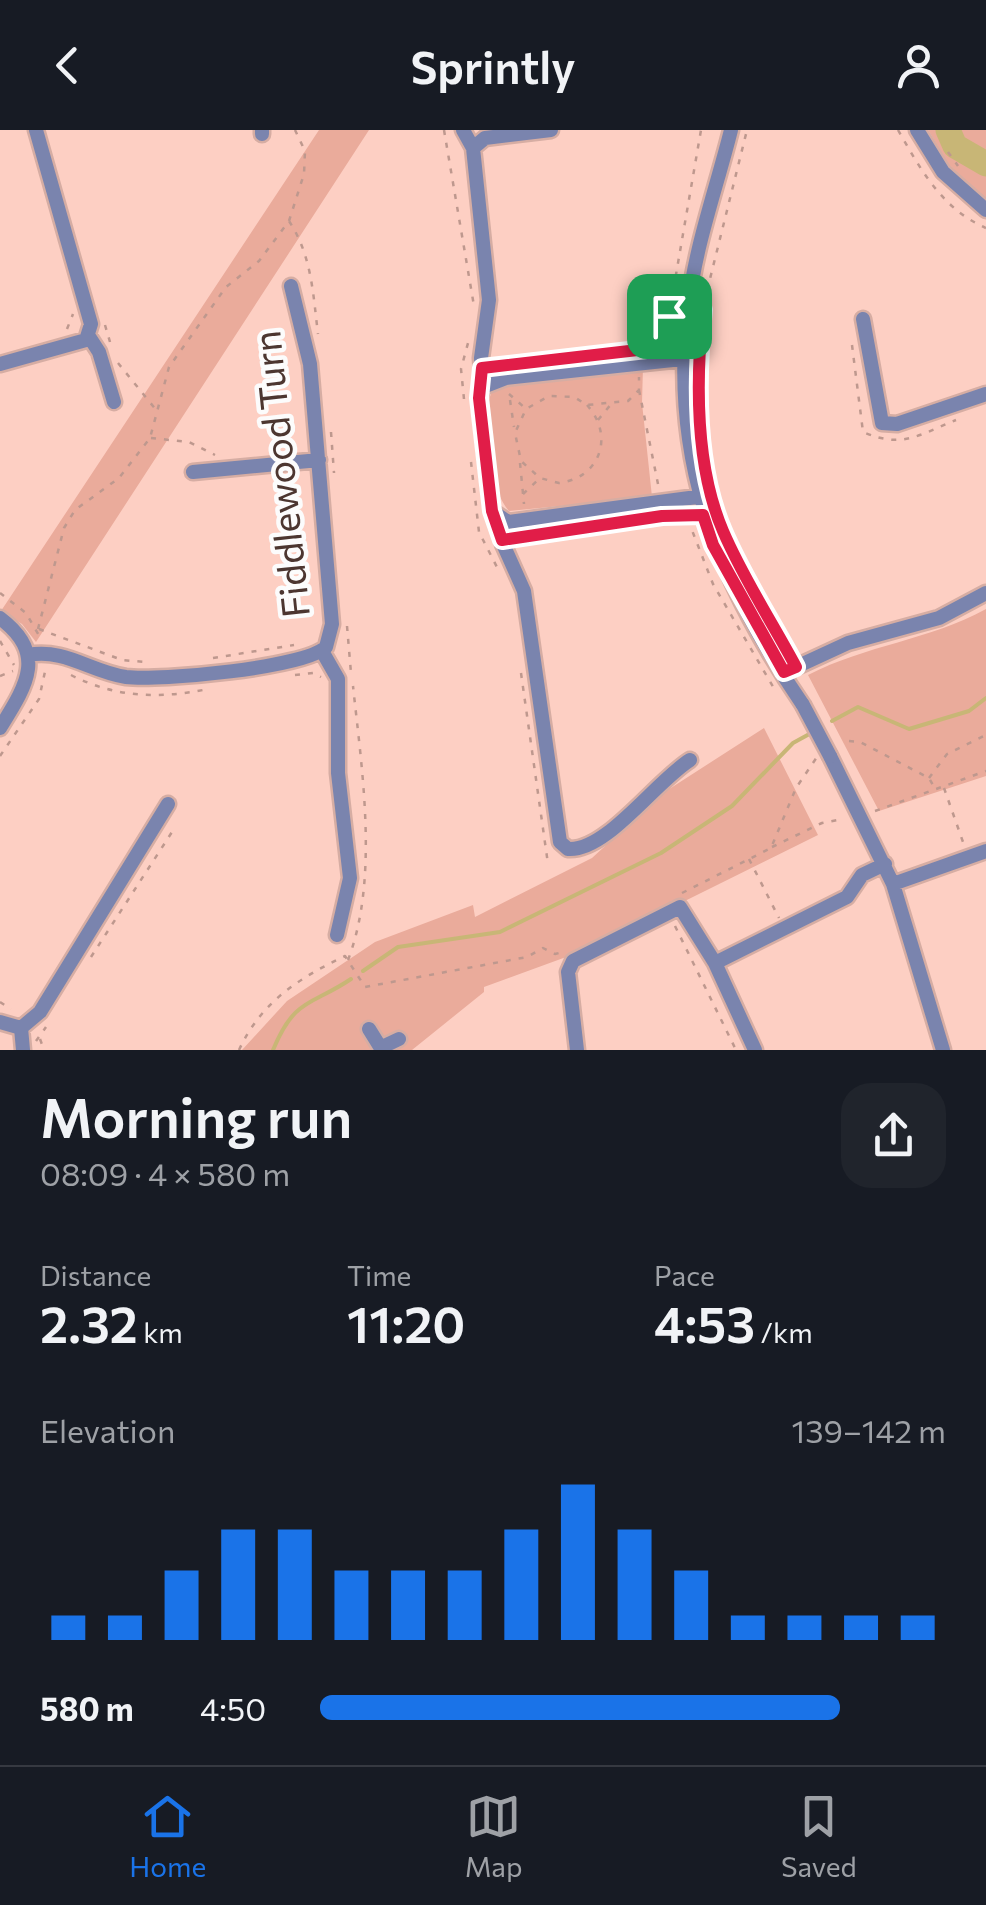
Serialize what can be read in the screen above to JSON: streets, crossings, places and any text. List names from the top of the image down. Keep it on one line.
{"streets":{"street":["Fiddlewood Turn"]},"page":{"header":"Sprintly","heading":["Morning run","08:09 · 4 × 580 m"],"stats":[["Distance","2.32 km"],["Time","11:20"],["Pace","4:53 /km"]],"chart":["Elevation","139–142 m"],"list":[{"name":"580 m","note":"4:50"}],"tabs":["Home","Map","Saved"]}}
